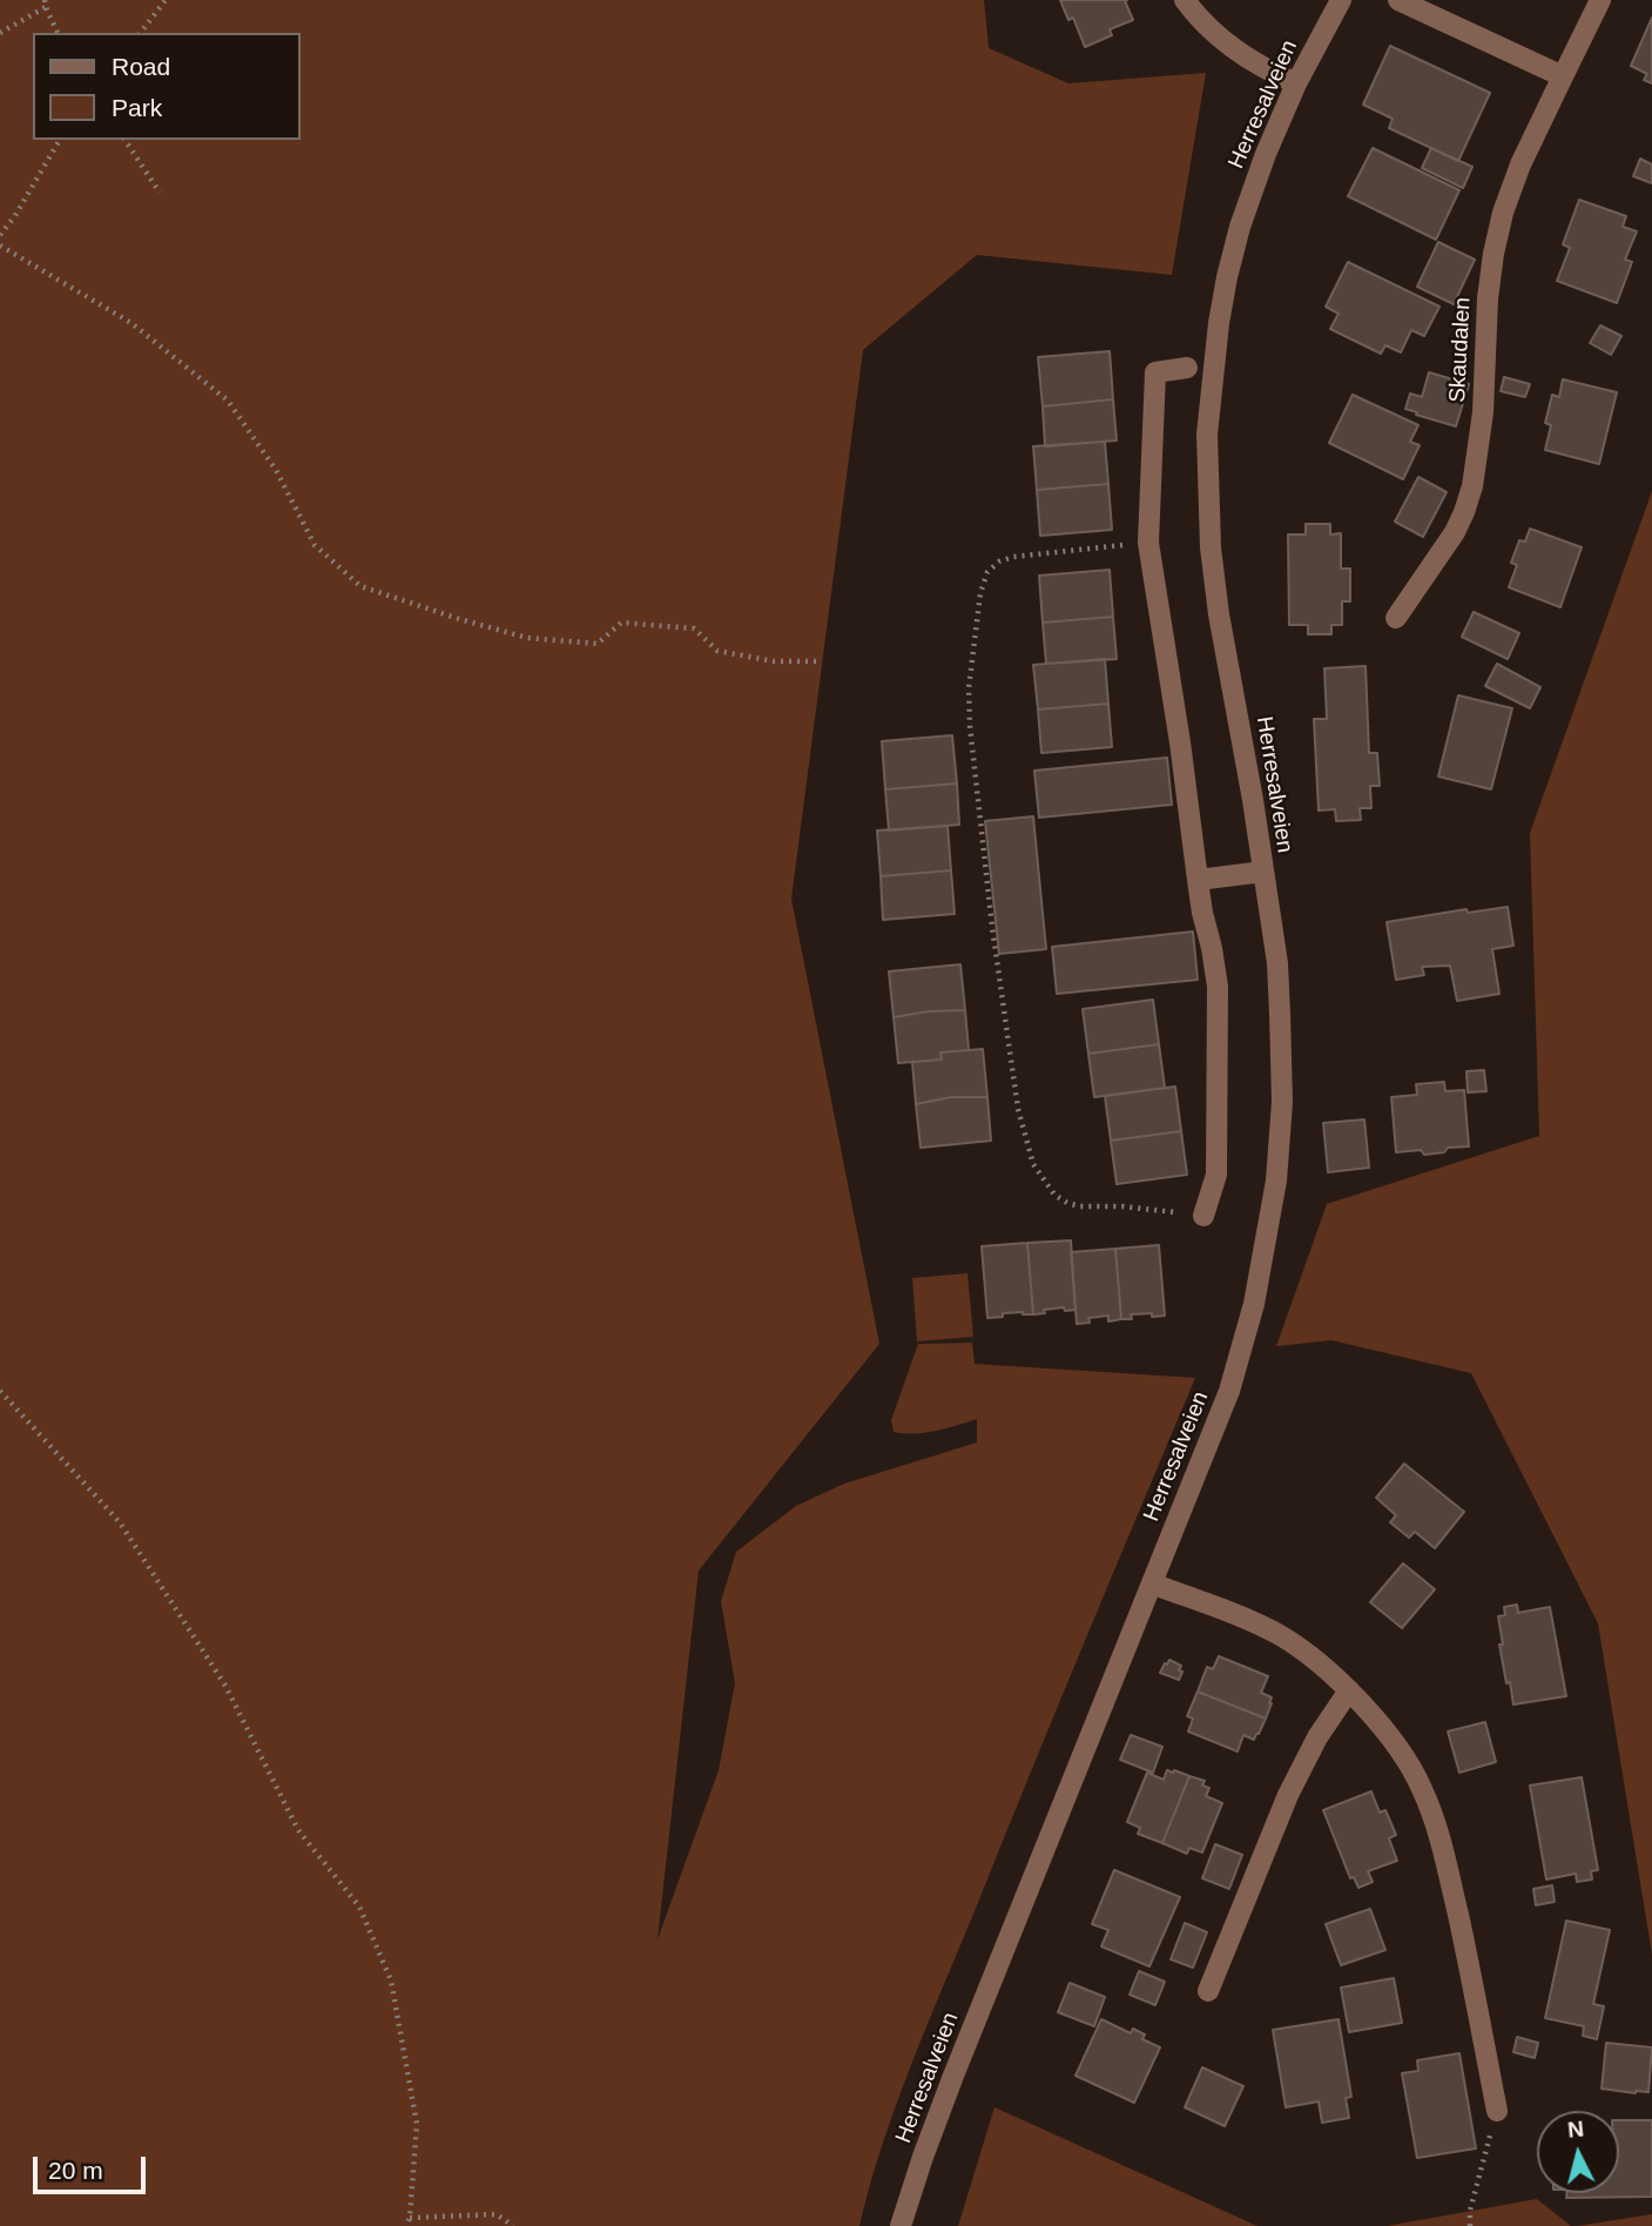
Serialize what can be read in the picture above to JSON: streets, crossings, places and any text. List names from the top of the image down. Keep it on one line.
{"streets":{"street":["Herresalveien","Skaudalen"]},"legend":["Road","Park"],"scale_bar":"20 m","north":"top"}
